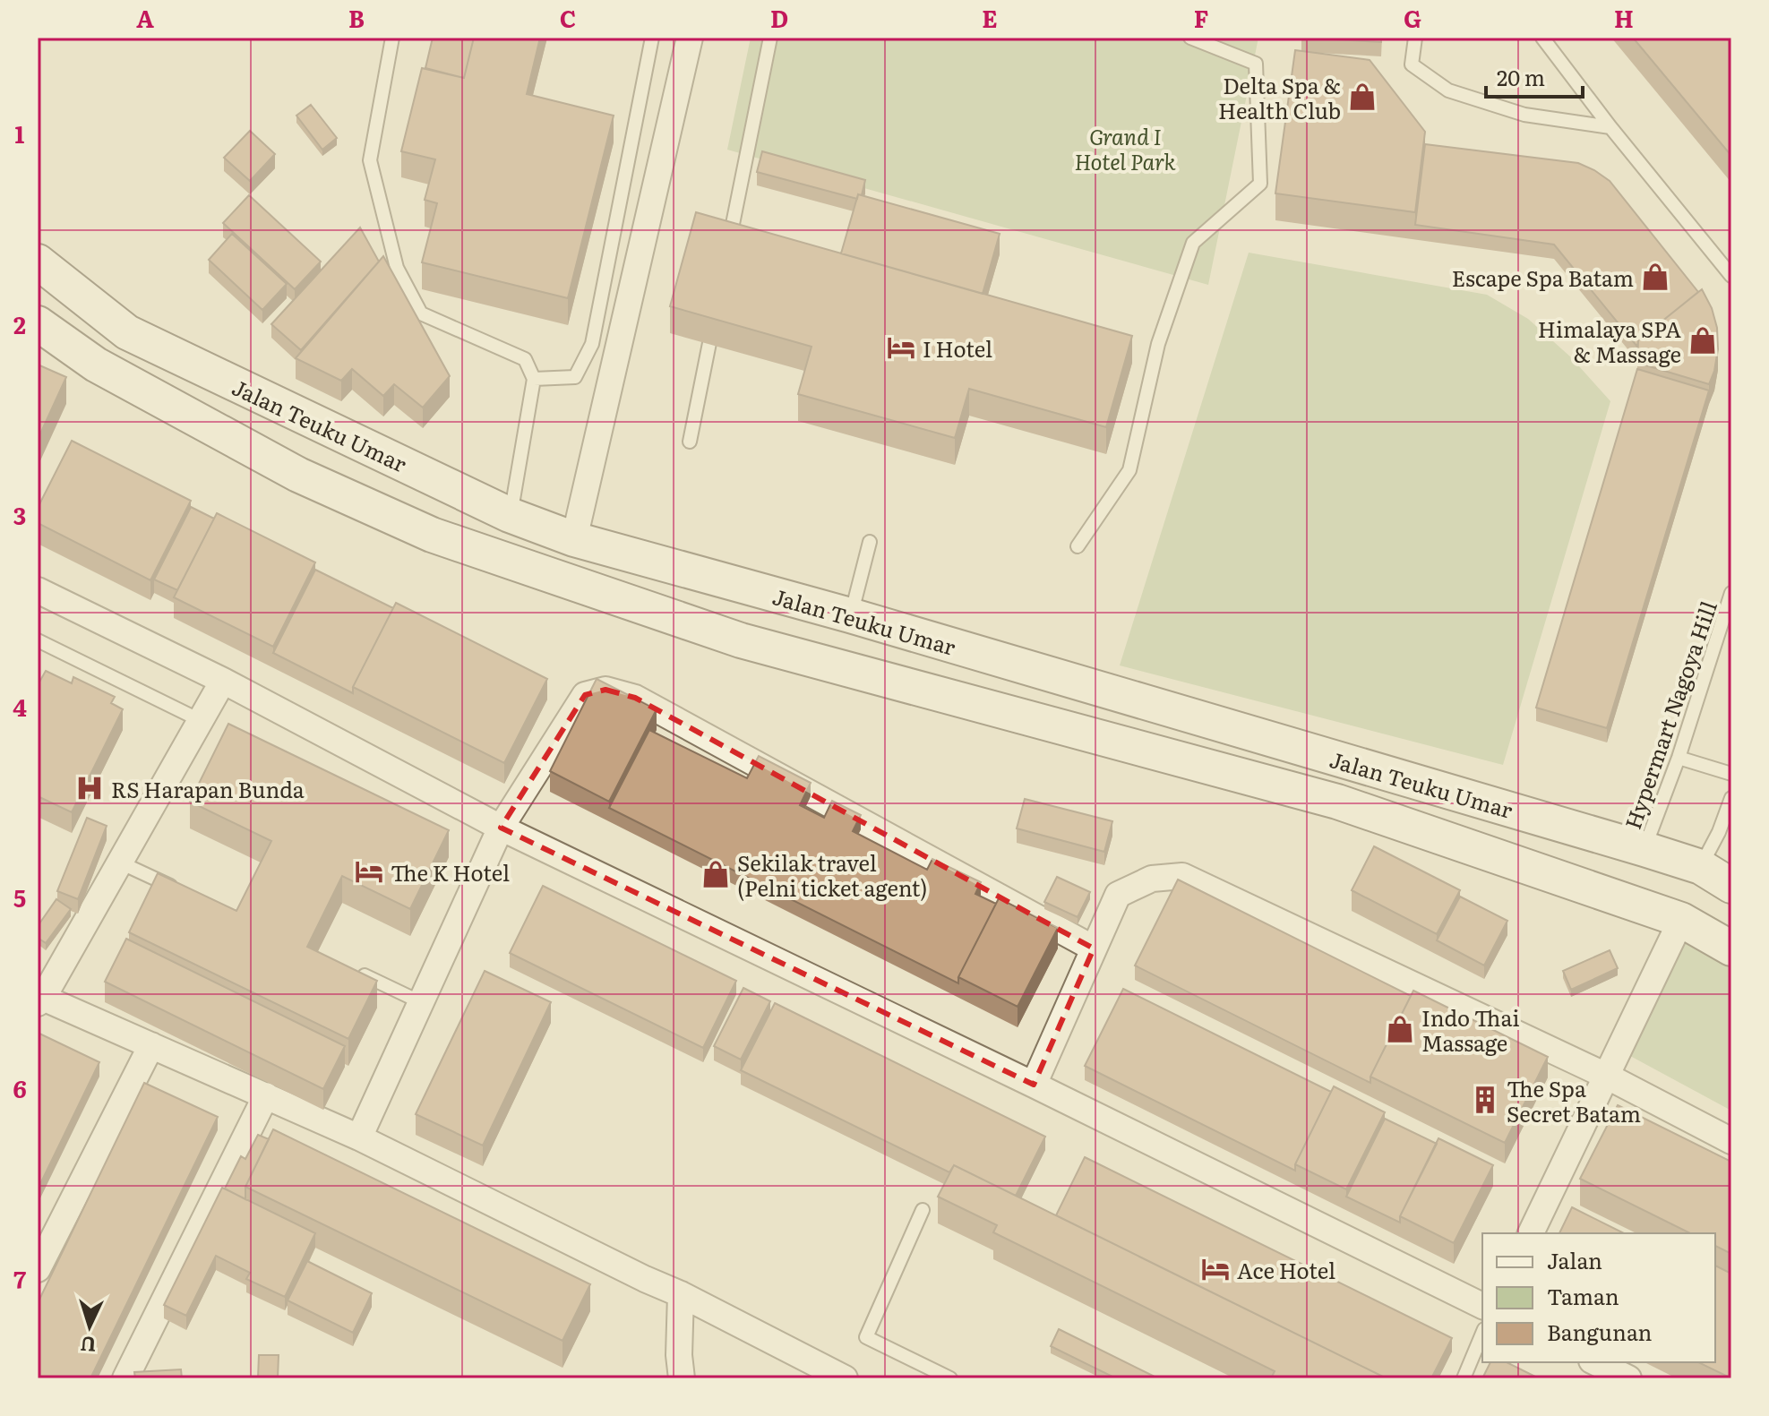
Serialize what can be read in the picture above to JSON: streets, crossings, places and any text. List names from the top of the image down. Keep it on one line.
{"streets":{"main road":["Jalan Teuku Umar"],"lane":["Hypermart Nagoya Hill"]},"crossings":[["Jalan Teuku Umar","Hypermart Nagoya Hill"]],"parks":["Grand I Hotel Park"],"places":{"shop":["Delta Spa & Health Club","Escape Spa Batam","Himalaya SPA & Massage","Sekilak travel (Pelni ticket agent)","Indo Thai Massage"],"hotel":["I Hotel","The K Hotel","Ace Hotel"],"hospital":["RS Harapan Bunda"],"building":["The Spa Secret Batam"]},"legend":["Jalan","Taman","Bangunan"],"scale_bar":"20 m","north":"bottom","grid":{"columns":["A","B","C","D","E","F","G","H"],"rows":["1","2","3","4","5","6","7"]}}
